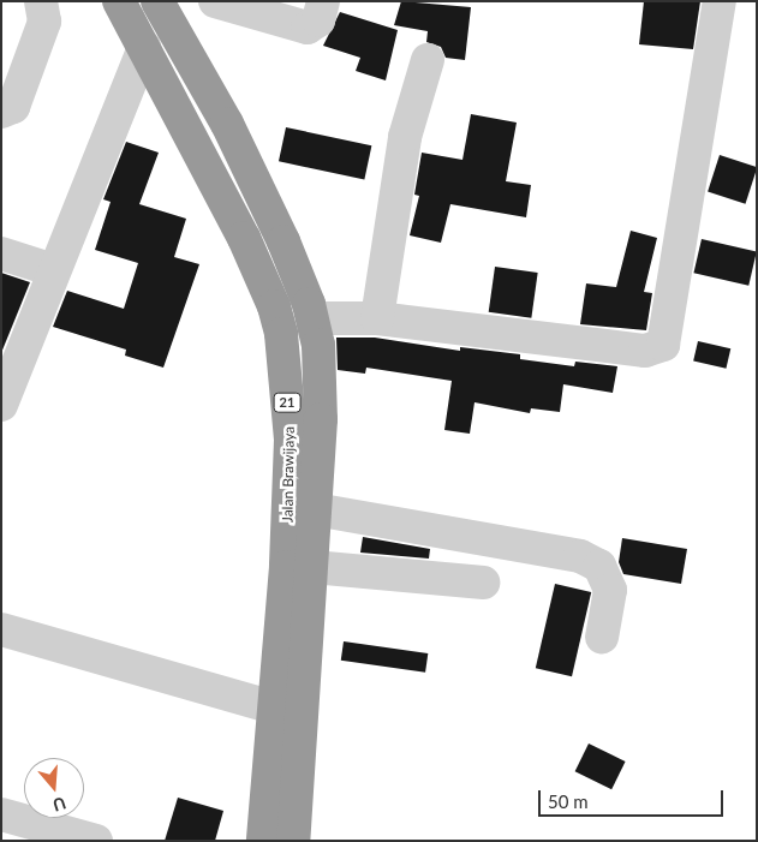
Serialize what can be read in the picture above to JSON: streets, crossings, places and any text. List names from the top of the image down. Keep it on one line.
{"streets":{"highway":["21","Jalan Brawijaya"]},"scale_bar":"50 m","north":"bottom"}
